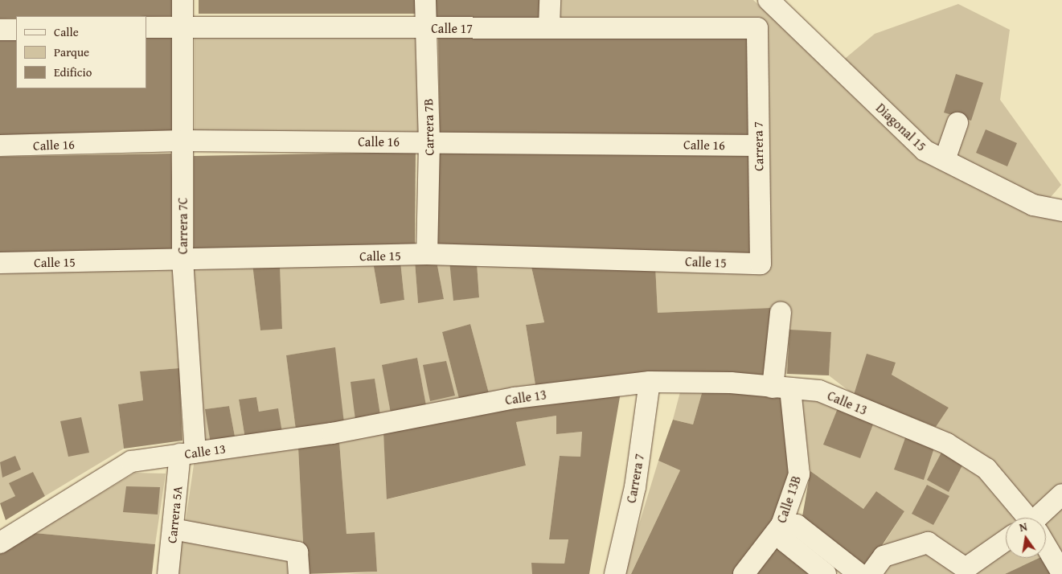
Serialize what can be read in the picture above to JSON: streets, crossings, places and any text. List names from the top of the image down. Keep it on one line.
{"streets":{"street":["Calle 17","Carrera 7B","Diagonal 15","Calle 16","Carrera 7","Carrera 7C","Calle 15","Calle 13","Calle 13B","Carrera 5A"]},"crossings":[["Calle 17","Carrera 7B"],["Calle 17","Carrera 7"],["Calle 17","Carrera 7C"],["Carrera 7B","Calle 16"],["Carrera 7B","Calle 15"],["Calle 16","Carrera 7"],["Calle 16","Carrera 7C"],["Carrera 7","Calle 15"],["Carrera 7","Calle 13"],["Carrera 7C","Calle 15"],["Carrera 7C","Calle 13"],["Carrera 7C","Carrera 5A"],["Calle 13","Calle 13B"],["Calle 13","Carrera 5A"]],"legend":["Calle","Parque","Edificio"],"north":"top"}
